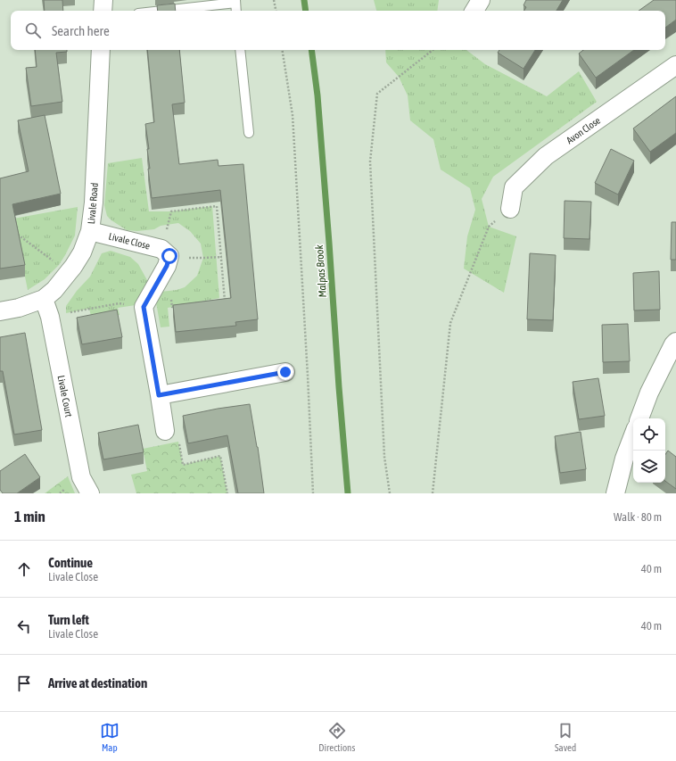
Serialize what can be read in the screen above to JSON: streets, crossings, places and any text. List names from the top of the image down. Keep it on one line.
{"streets":{"street":["Avon Close","Livale Road","Livale Close","Livale Court"]},"crossings":[["Livale Road","Livale Close"],["Livale Road","Livale Court"]],"water":["Malpas Brook"],"page":{"search":"Search here","heading":["1 min","Walk · 80 m"],"list":[["Continue","Livale Close","40 m"],["Turn left","Livale Close","40 m"],"Arrive at destination"],"nav":["Map","Directions","Saved"]}}
